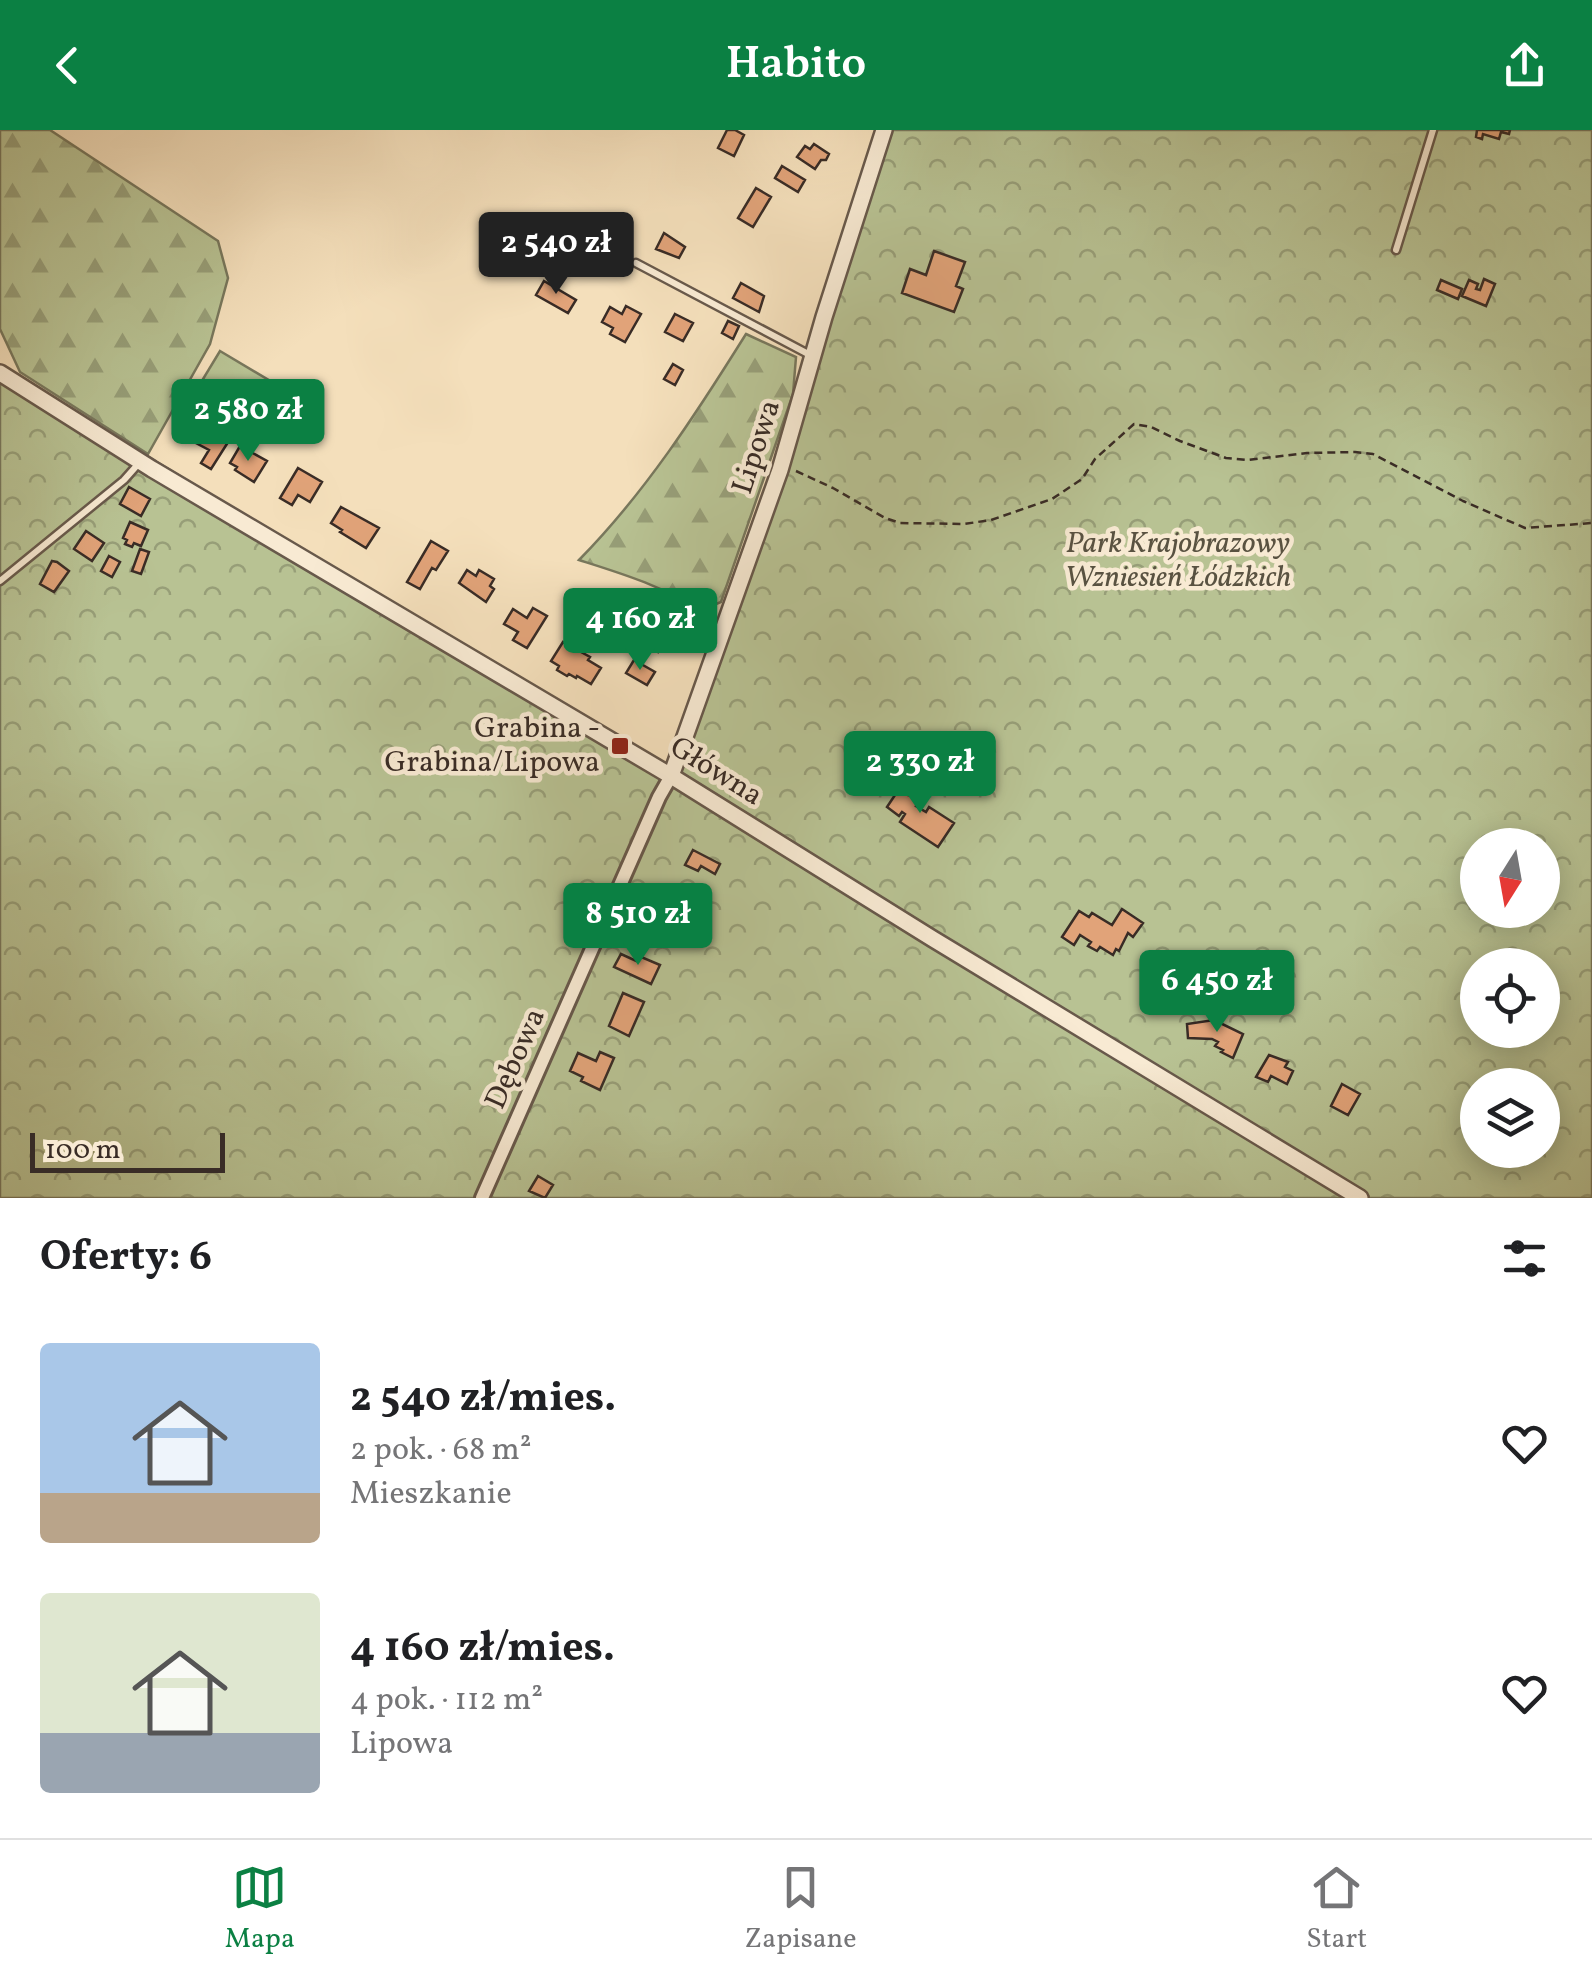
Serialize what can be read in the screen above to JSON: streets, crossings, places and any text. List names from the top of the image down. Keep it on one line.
{"streets":{"street":["Lipowa","Główna","Dębowa"]},"crossings":[["Lipowa","Główna"],["Lipowa","Dębowa"],["Główna","Dębowa"]],"parks":["Park Krajobrazowy Wzniesień Łódzkich"],"places":{"transit":["Grabina - Grabina/Lipowa"]},"scale_bar":"100 m","north":"bottom","page":{"header":"Habito","price":["2 540 zł","2 580 zł","4 160 zł","2 330 zł","8 510 zł","6 450 zł"],"scale":"100 m","heading":"Oferty: 6","list":[{"name":"2 540 zł/mies.","note":"2 pok. · 68 m² · Mieszkanie"},{"name":"4 160 zł/mies.","note":"4 pok. · 112 m² · Lipowa"}],"tabs":["Mapa","Zapisane","Start"]}}
